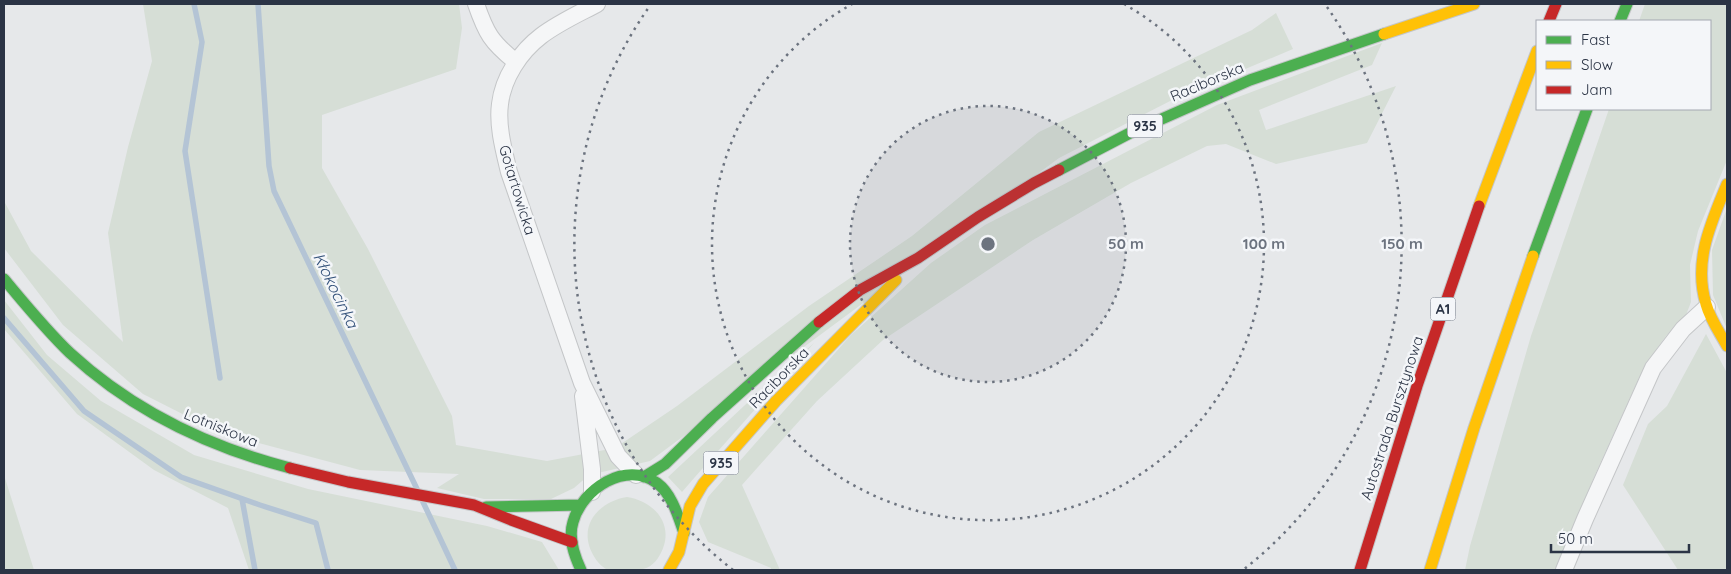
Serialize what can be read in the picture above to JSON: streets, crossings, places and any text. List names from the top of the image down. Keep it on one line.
{"streets":{"main road":["Raciborska","935","A1","Autostrada Bursztynowa","Lotniskowa"],"street":["Gotartowicka"]},"crossings":[["Raciborska","935"],["Raciborska","Gotartowicka"],["935","Gotartowicka"],["935","Lotniskowa"]],"water":["Kłokocinka"],"legend":["Fast","Slow","Jam"],"scale_bar":"50 m","rings":["50 m","100 m","150 m"]}
